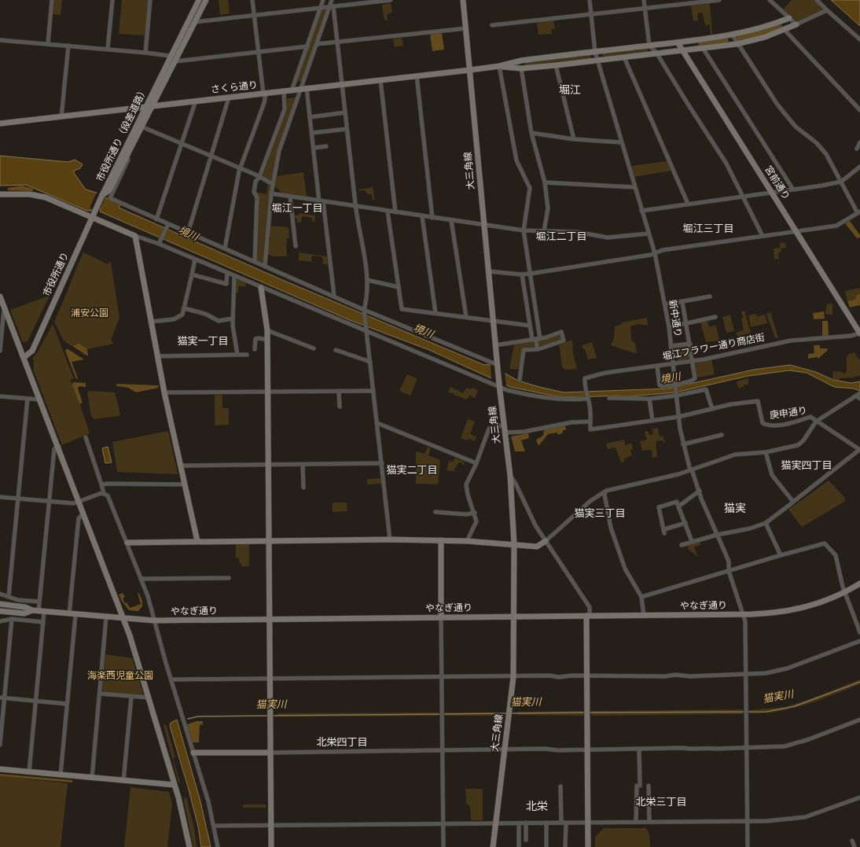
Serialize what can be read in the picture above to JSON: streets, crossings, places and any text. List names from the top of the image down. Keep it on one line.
{"streets":{"street":["さくら通り","市役所通り（段差道路）","大三角線","宮前通り","市役所通り","新中通り","堀江フラワー通り商店街","庚申通り","やなぎ通り"]},"crossings":[["さくら通り","市役所通り（段差道路）"],["さくら通り","大三角線"],["市役所通り（段差道路）","市役所通り"],["大三角線","やなぎ通り"],["宮前通り","堀江フラワー通り商店街"],["新中通り","堀江フラワー通り商店街"]],"districts":["堀江","堀江一丁目","堀江三丁目","堀江二丁目","猫実一丁目","猫実四丁目","猫実二丁目","猫実","猫実三丁目","北栄四丁目","北栄三丁目","北栄"],"water":["境川","猫実川"],"parks":["浦安公園","海楽西児童公園"]}
